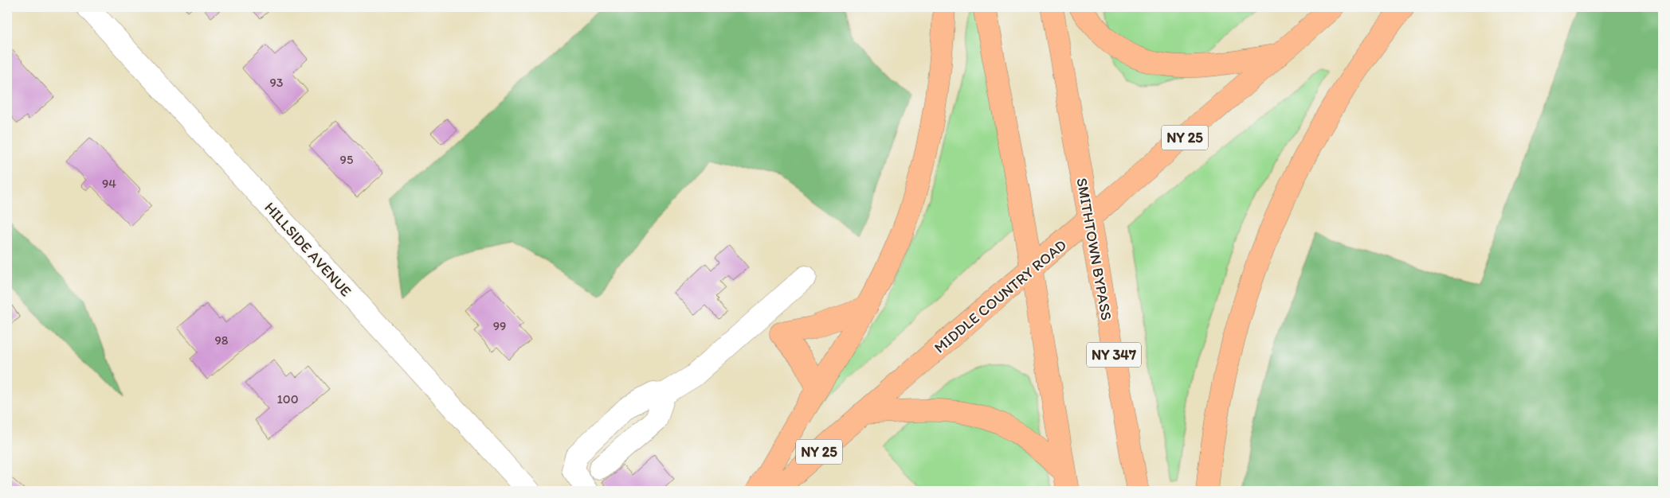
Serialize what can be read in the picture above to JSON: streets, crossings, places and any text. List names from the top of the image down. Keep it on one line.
{"streets":{"main road":["NY 25","SMITHTOWN BYPASS","MIDDLE COUNTRY ROAD","NY 347"],"street":["HILLSIDE AVENUE"]},"crossings":[["SMITHTOWN BYPASS","MIDDLE COUNTRY ROAD"]],"house_numbers":["93","95","94","99","98","100"]}
